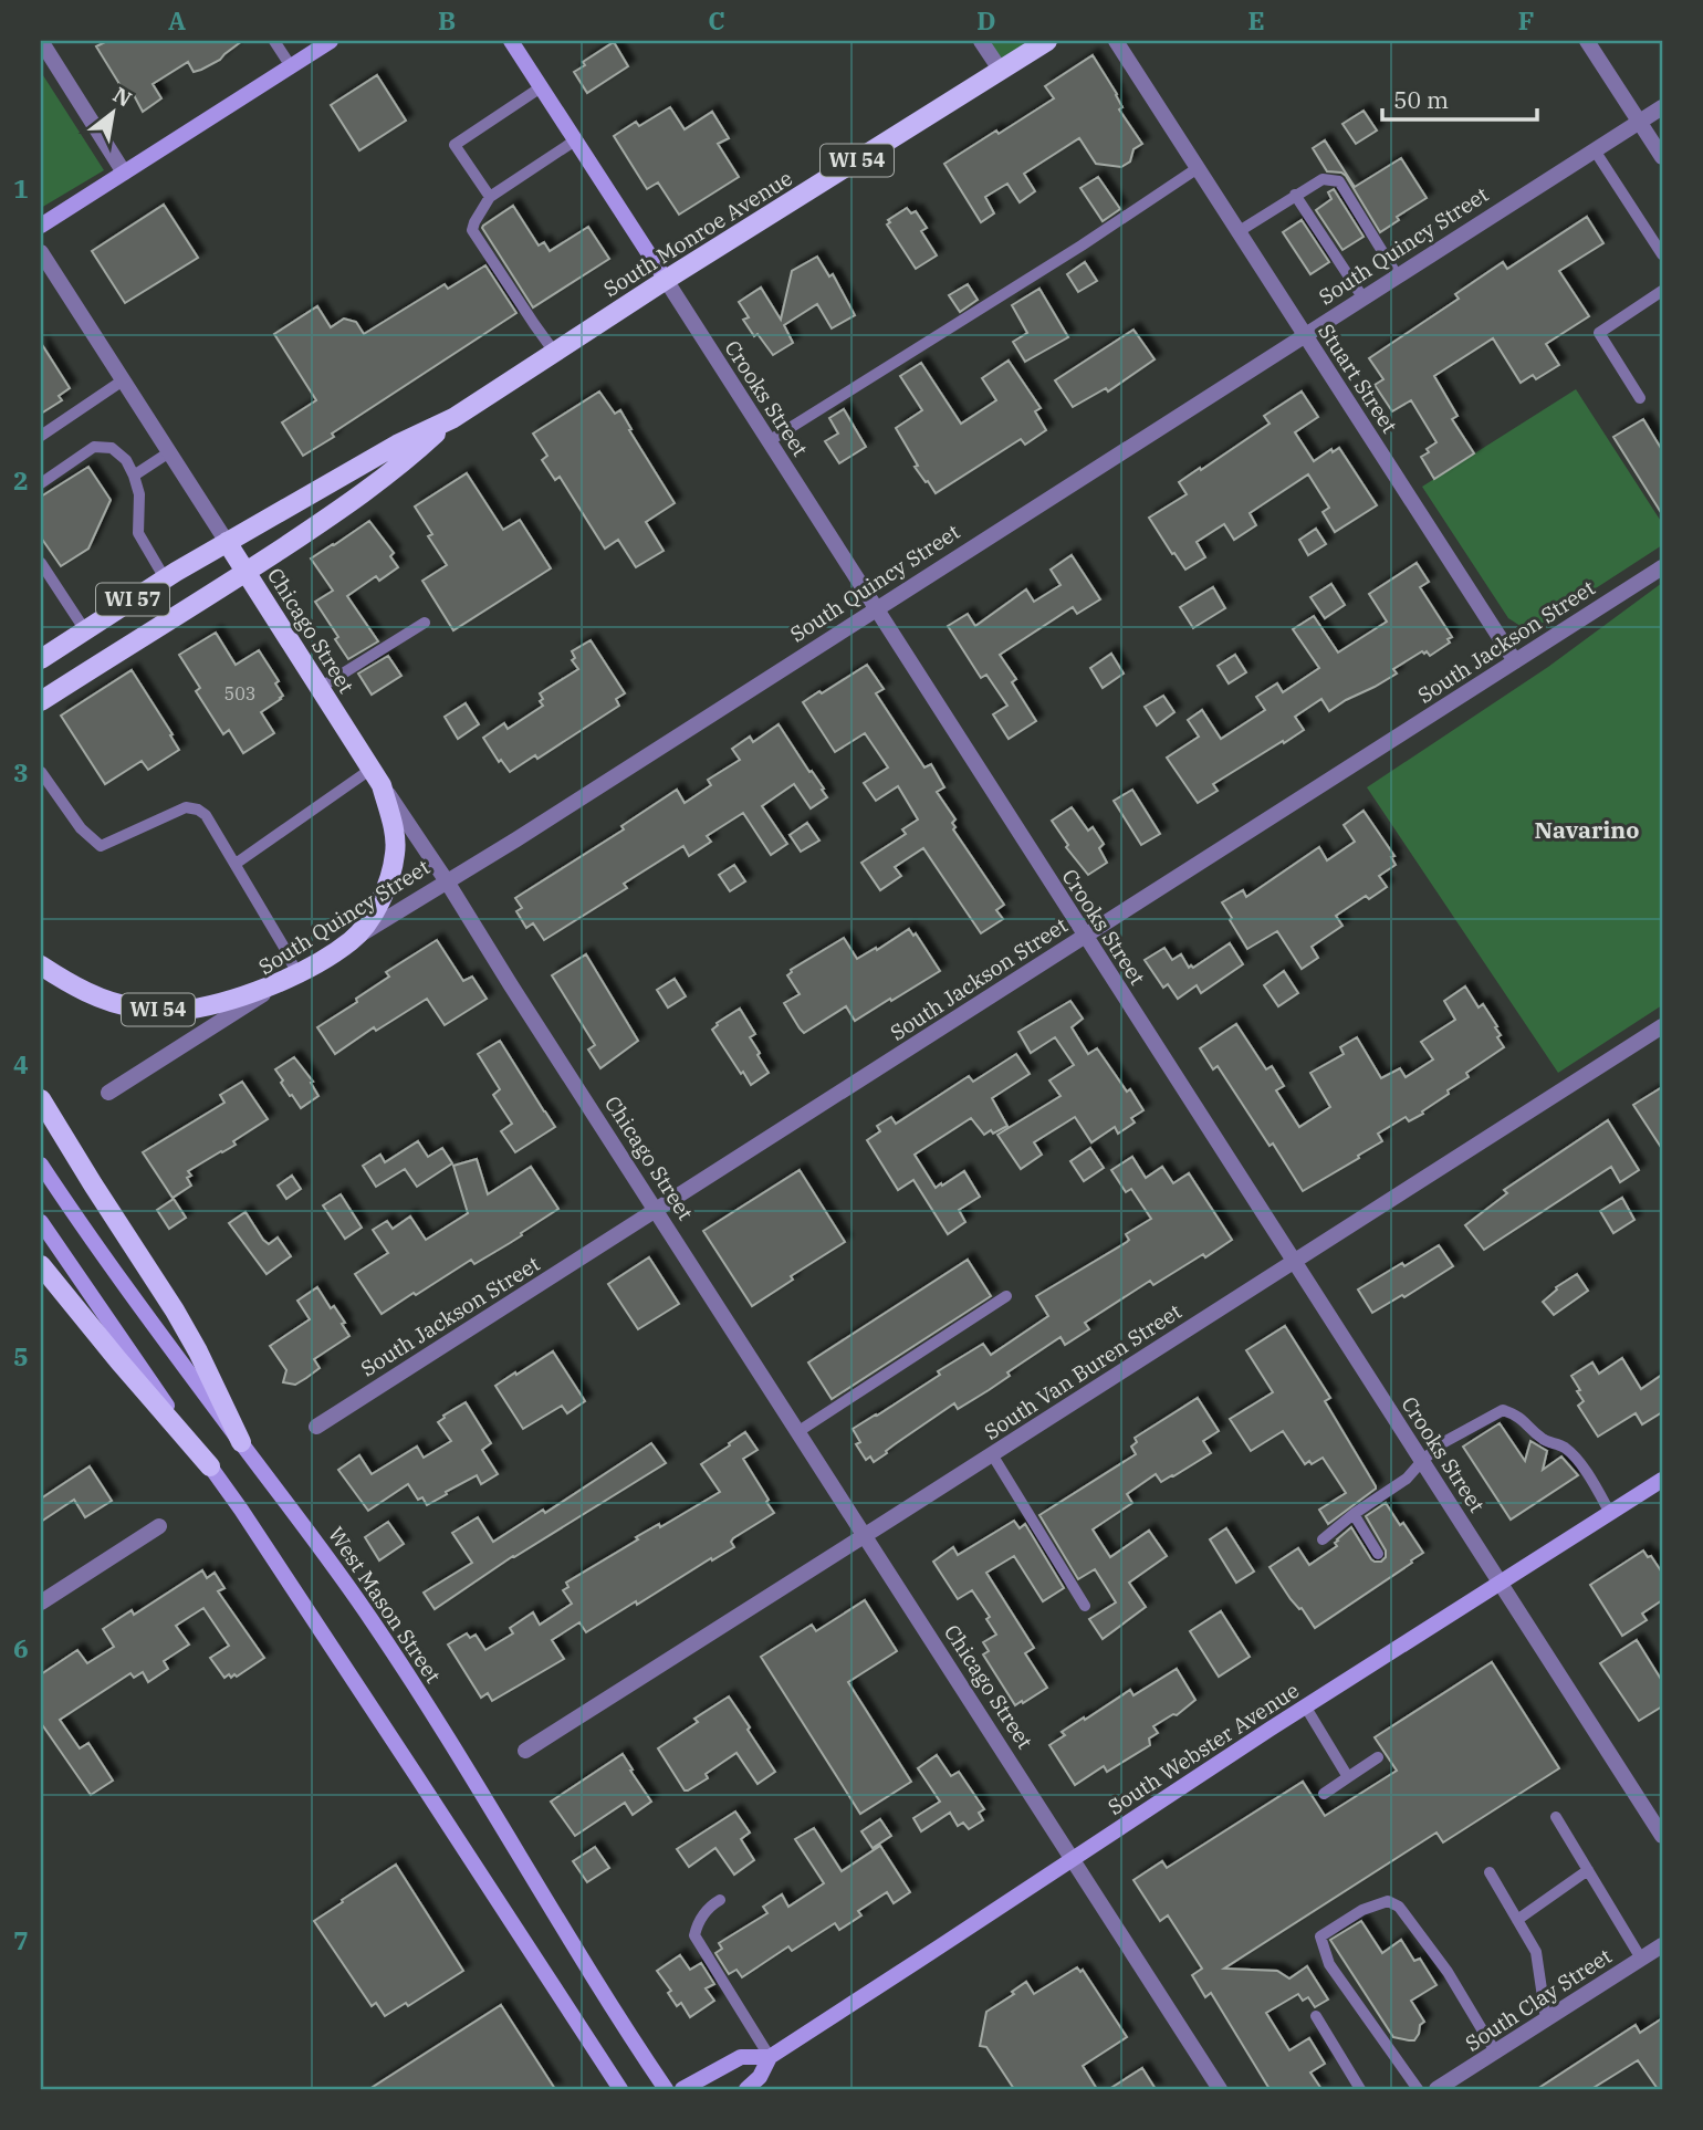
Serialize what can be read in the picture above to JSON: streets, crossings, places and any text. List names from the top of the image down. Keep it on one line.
{"streets":{"main road":["WI 54","South Monroe Avenue","South Quincy Street","Crooks Street","WI 57","Chicago Street","West Mason Street","South Webster Avenue"],"street":["Stuart Street","South Jackson Street","South Van Buren Street","South Clay Street"]},"crossings":[["WI 54","South Quincy Street"],["WI 54","Chicago Street"],["South Monroe Avenue","Crooks Street"],["South Monroe Avenue","Chicago Street"],["South Quincy Street","Stuart Street"],["South Quincy Street","Crooks Street"],["South Quincy Street","Chicago Street"],["Stuart Street","South Jackson Street"],["Crooks Street","South Jackson Street"],["Crooks Street","South Van Buren Street"],["Crooks Street","South Webster Avenue"],["Chicago Street","South Jackson Street"],["Chicago Street","South Van Buren Street"],["Chicago Street","South Webster Avenue"]],"districts":["Navarino"],"house_numbers":["503"],"scale_bar":"50 m","north":"top right","grid":{"columns":["A","B","C","D","E","F"],"rows":["1","2","3","4","5","6","7"]}}
